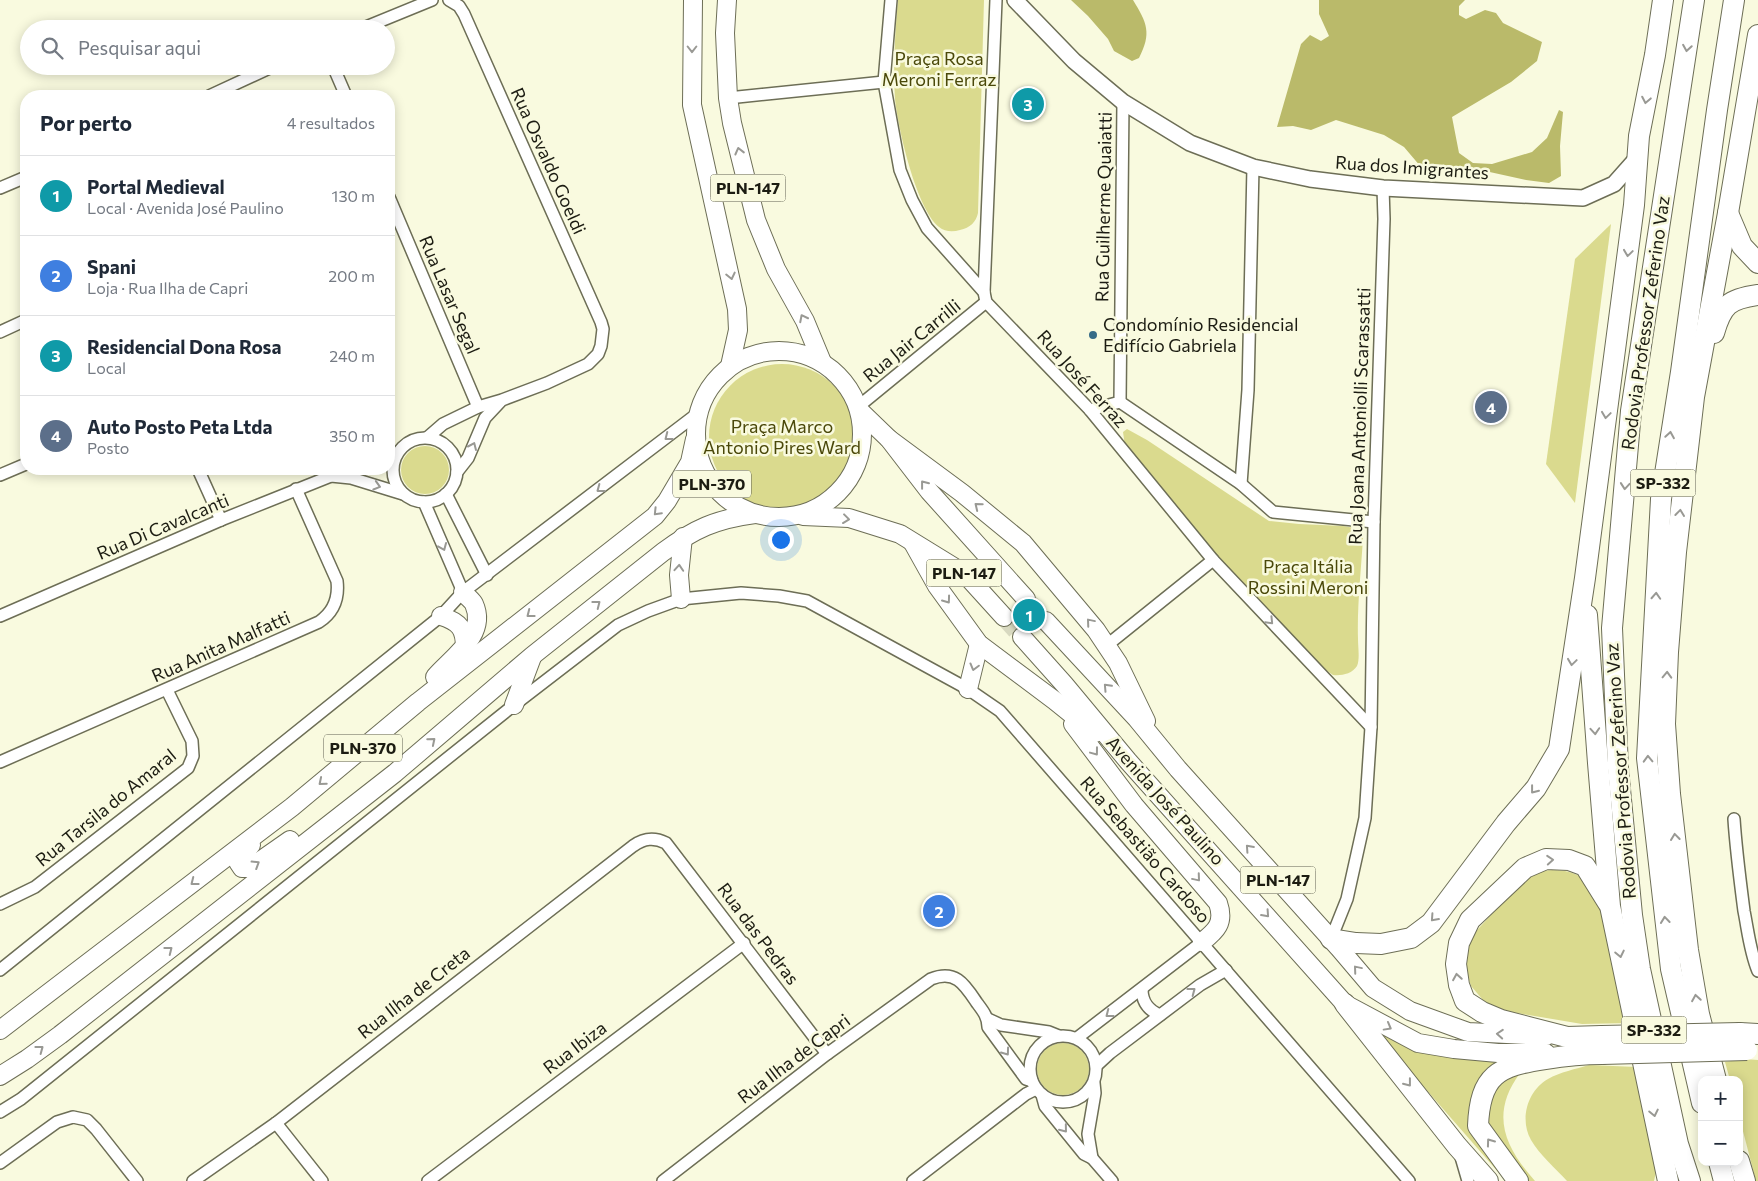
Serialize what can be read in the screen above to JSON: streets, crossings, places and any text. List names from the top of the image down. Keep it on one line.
{"streets":{"highway":["Rodovia Professor Zeferino Vaz","SP-332"],"main road":["PLN-147","PLN-370","Avenida José Paulino"],"street":["Rua Osvaldo Goeldi","Rua dos Imigrantes","Rua Guilherme Quaiatti","Rua Lasar Segal","Rua Jair Carrilli","Rua José Ferraz","Rua Joana Antoniolli Scarassatti","Rua Di Cavalcanti","Rua Anita Malfatti","Rua Tarsila do Amaral","Rua Sebastião Cardoso","Rua das Pedras","Rua Ilha de Creta","Rua Ibiza","Rua Ilha de Capri"]},"crossings":[["Rua dos Imigrantes","Rua Guilherme Quaiatti"],["Rua dos Imigrantes","Rua Joana Antoniolli Scarassatti"],["PLN-147","Rua Jair Carrilli"],["PLN-147","PLN-370"],["Rua Jair Carrilli","Rua José Ferraz"],["Rua Jair Carrilli","PLN-370"],["Rua José Ferraz","Rua Joana Antoniolli Scarassatti"],["Rua Joana Antoniolli Scarassatti","Avenida José Paulino"],["Rua Di Cavalcanti","Rua Anita Malfatti"],["Rua Anita Malfatti","Rua Tarsila do Amaral"],["Rua das Pedras","Rua Ilha de Creta"],["Rua das Pedras","Rua Ibiza"],["Rua das Pedras","Rua Ilha de Capri"]],"parks":["Praça Rosa Meroni Ferraz","Praça Marco Antonio Pires Ward","Praça Itália Rossini Meroni"],"places":["Condomínio Residencial Edifício Gabriela"],"page":{"search":"Pesquisar aqui","pins":["3","4","1","2"],"heading":["Por perto","4 resultados"],"list":[{"mark":"1","name":"Portal Medieval","note":"Local · Avenida José Paulino","value":"130 m"},{"mark":"2","name":"Spani","note":"Loja · Rua Ilha de Capri","value":"200 m"},{"mark":"3","name":"Residencial Dona Rosa","note":"Local","value":"240 m"},{"mark":"4","name":"Auto Posto Peta Ltda","note":"Posto","value":"350 m"}],"map_buttons":["+","−"]}}
